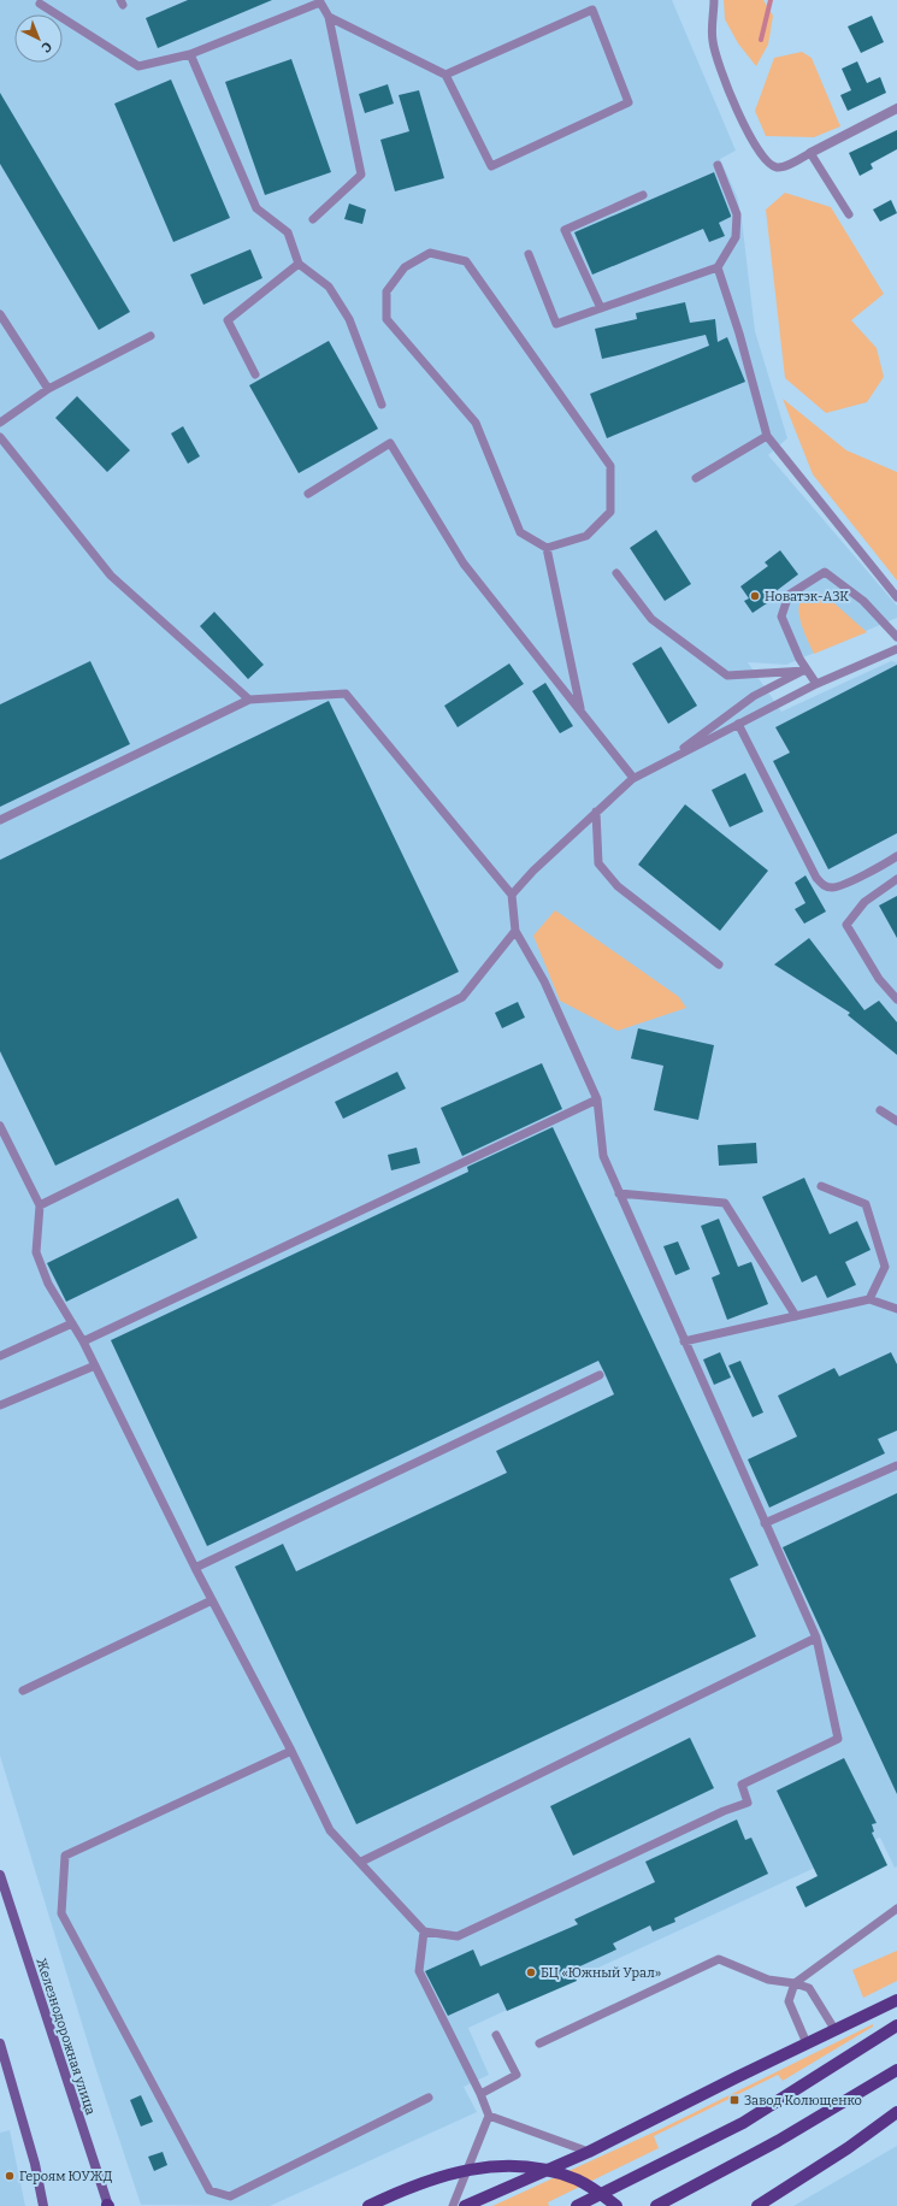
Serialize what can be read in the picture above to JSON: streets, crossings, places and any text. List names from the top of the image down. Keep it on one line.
{"streets":{"main road":["Железнодорожная улица"]},"places":{"other":["Новатэк-АЗК","БЦ «Южный Урал»","Героям ЮУЖД"],"transit":["Завод Колющенко"]},"north":"bottom right"}
